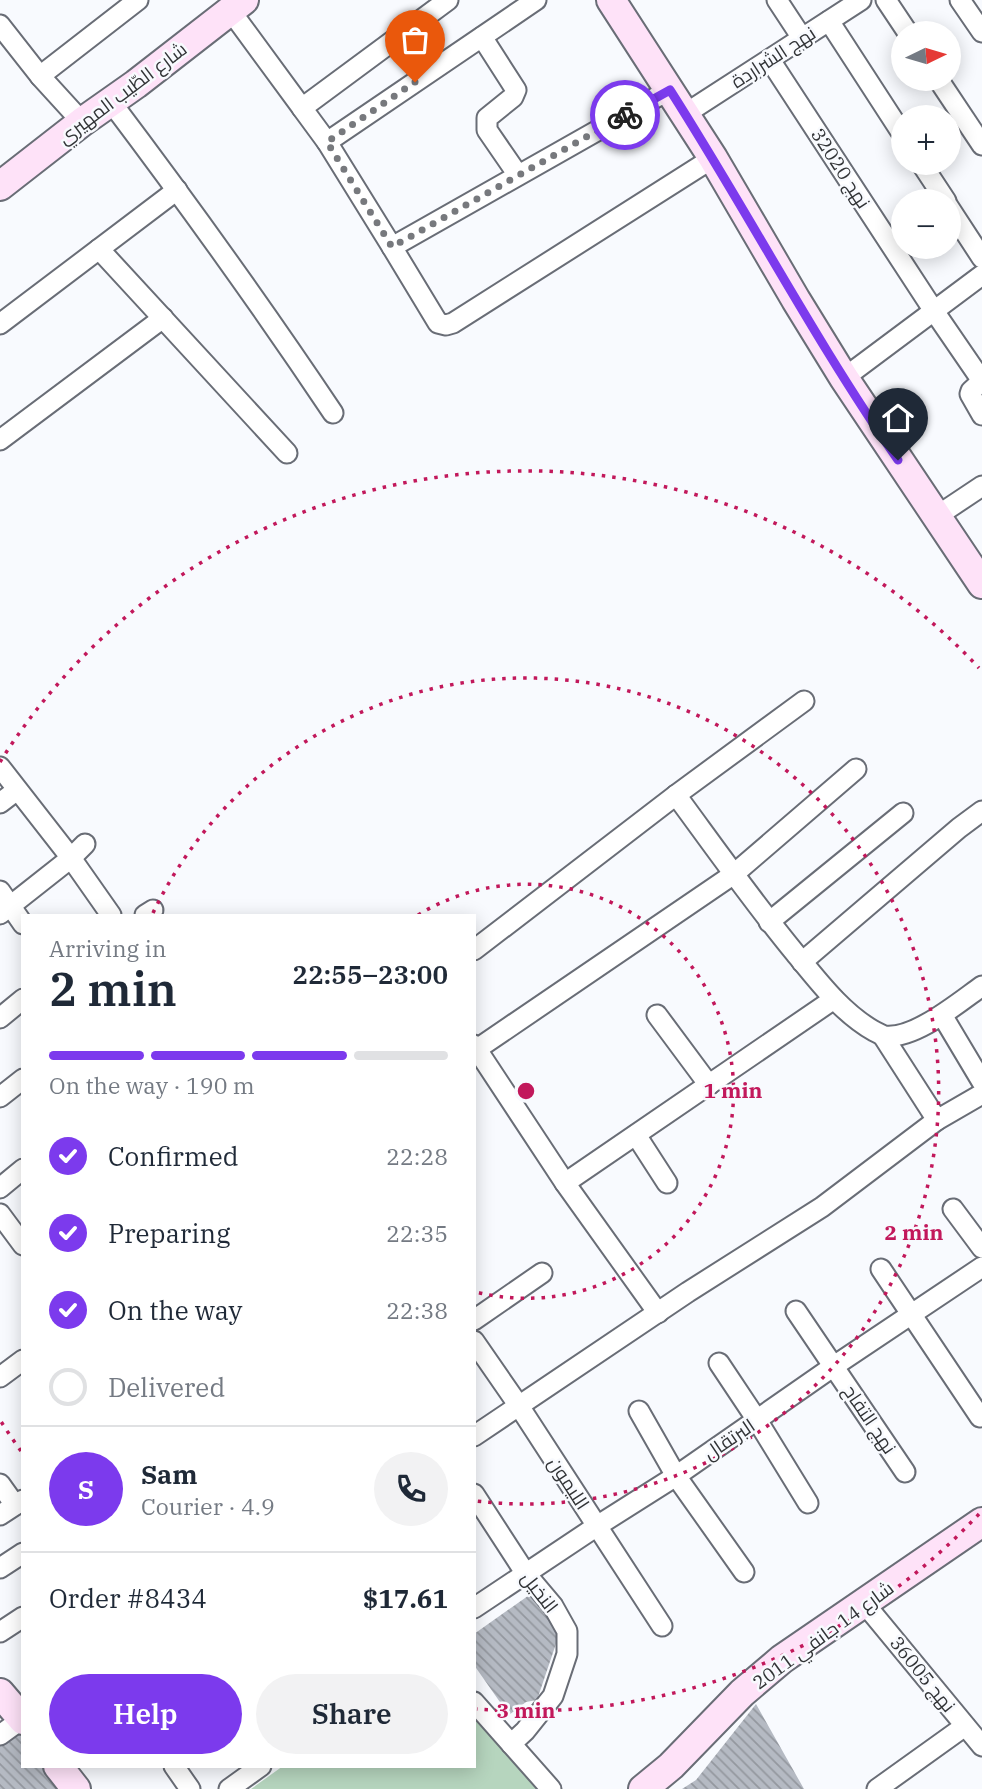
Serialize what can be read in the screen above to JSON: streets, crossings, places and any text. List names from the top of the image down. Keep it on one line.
{"streets":{"street":["نهج الشراردة","شارع الطّيب المهيري","نهج 32020","نهج التفاح","البرتقال","الليمون","النخيل","شارع 14 جانفي 2011","نهج 36005"]},"crossings":[["نهج الشراردة","نهج 32020"],["نهج التفاح","البرتقال"],["البرتقال","الليمون"],["البرتقال","النخيل"],["شارع 14 جانفي 2011","نهج 36005"]],"north":"right","page":{"map_buttons":["+","−"],"heading":["2 min","Arriving in","22:55–23:00"],"panel":["Sam","Courier · 4.9","Order #8434","$17.61"],"bar":"On the way · 190 m","list":[["Confirmed","22:28"],["Preparing","22:35"],["On the way","22:38"],"Delivered"],"round":"S","buttons":["Help","Share"]},"rings":["1 min","2 min","3 min"]}
